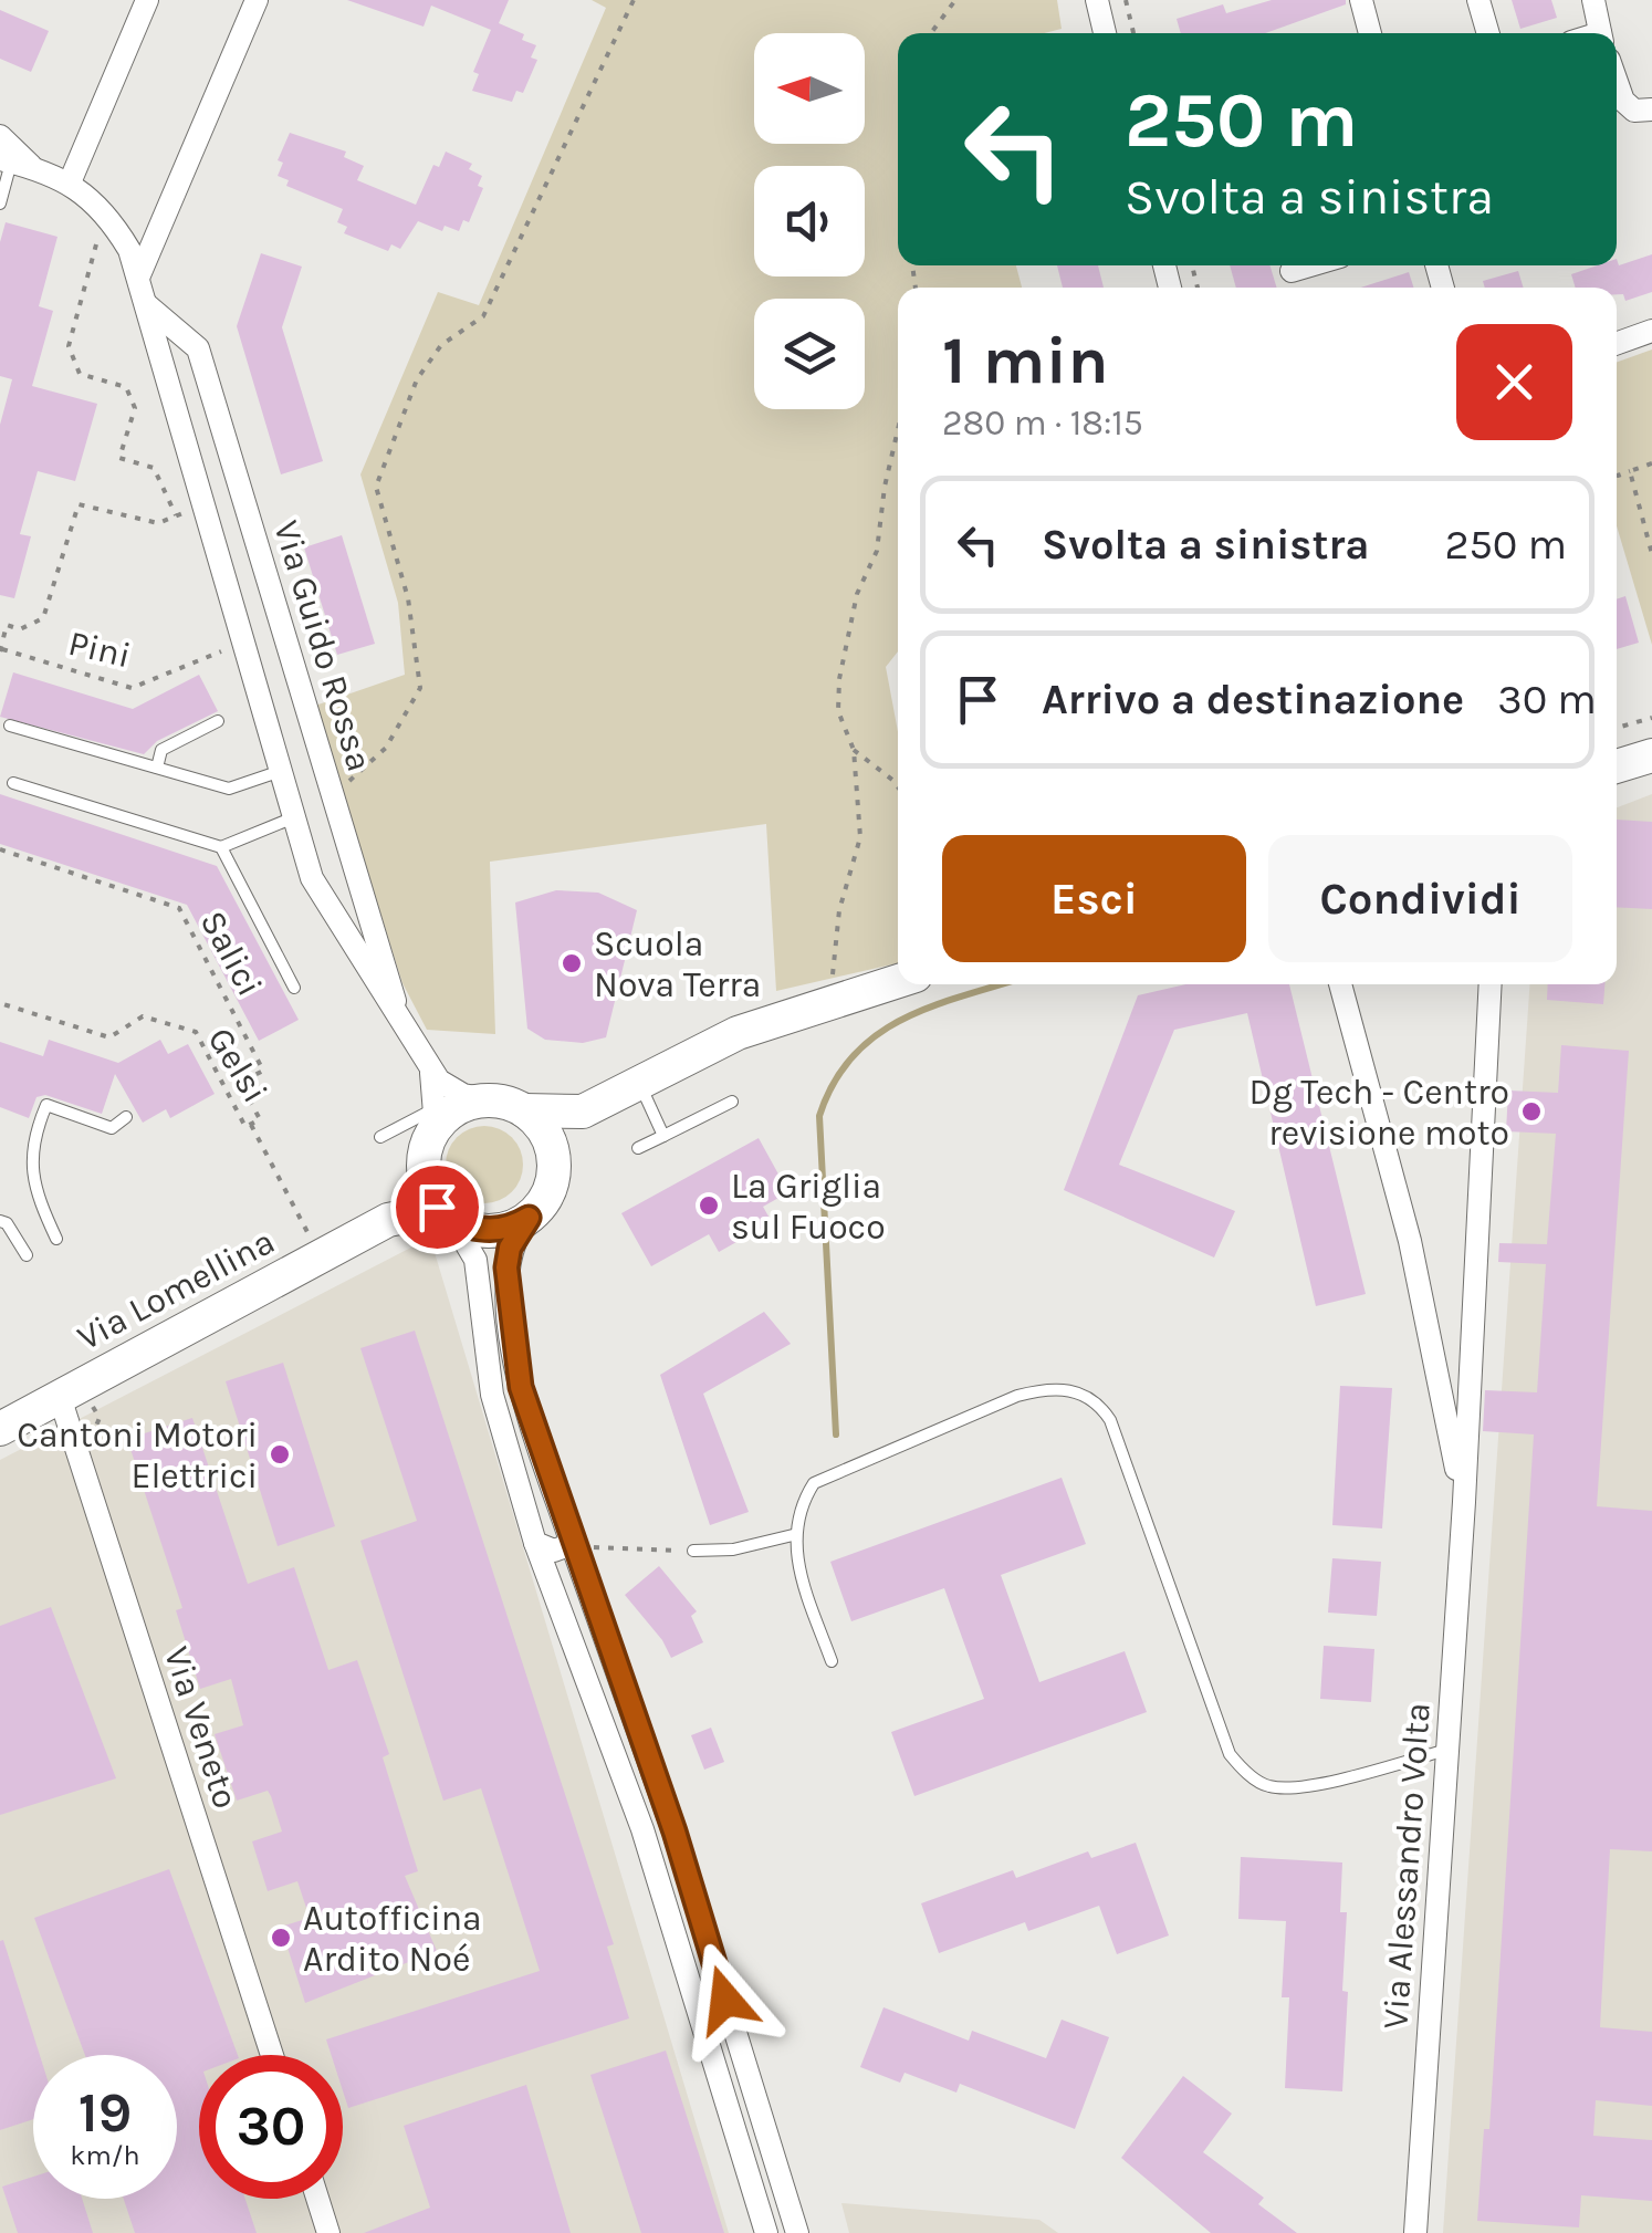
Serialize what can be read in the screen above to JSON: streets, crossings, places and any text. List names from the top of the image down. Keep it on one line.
{"streets":{"main road":["Via Lomellina"],"street":["Via Guido Rossa","Via Veneto","Via Alessandro Volta"],"path":["Pini","Salici","Gelsi"]},"crossings":[["Via Guido Rossa","Pini"],["Via Guido Rossa","Via Lomellina"],["Salici","Gelsi"],["Gelsi","Via Lomellina"],["Via Lomellina","Via Veneto"]],"places":["Scuola Nova Terra","Dg Tech - Centro revisione moto","La Griglia sul Fuoco","Cantoni Motori Elettrici","Autofficina Ardito Noé"],"north":"left","page":{"turn":["250 m","Svolta a sinistra"],"heading":["1 min","280 m · 18:15"],"list":[{"name":"Svolta a sinistra","value":"250 m"},{"name":"Arrivo a destinazione","value":"30 m"}],"buttons":["Esci","Condividi"],"speed":"19 km/h","limit":"30"}}
